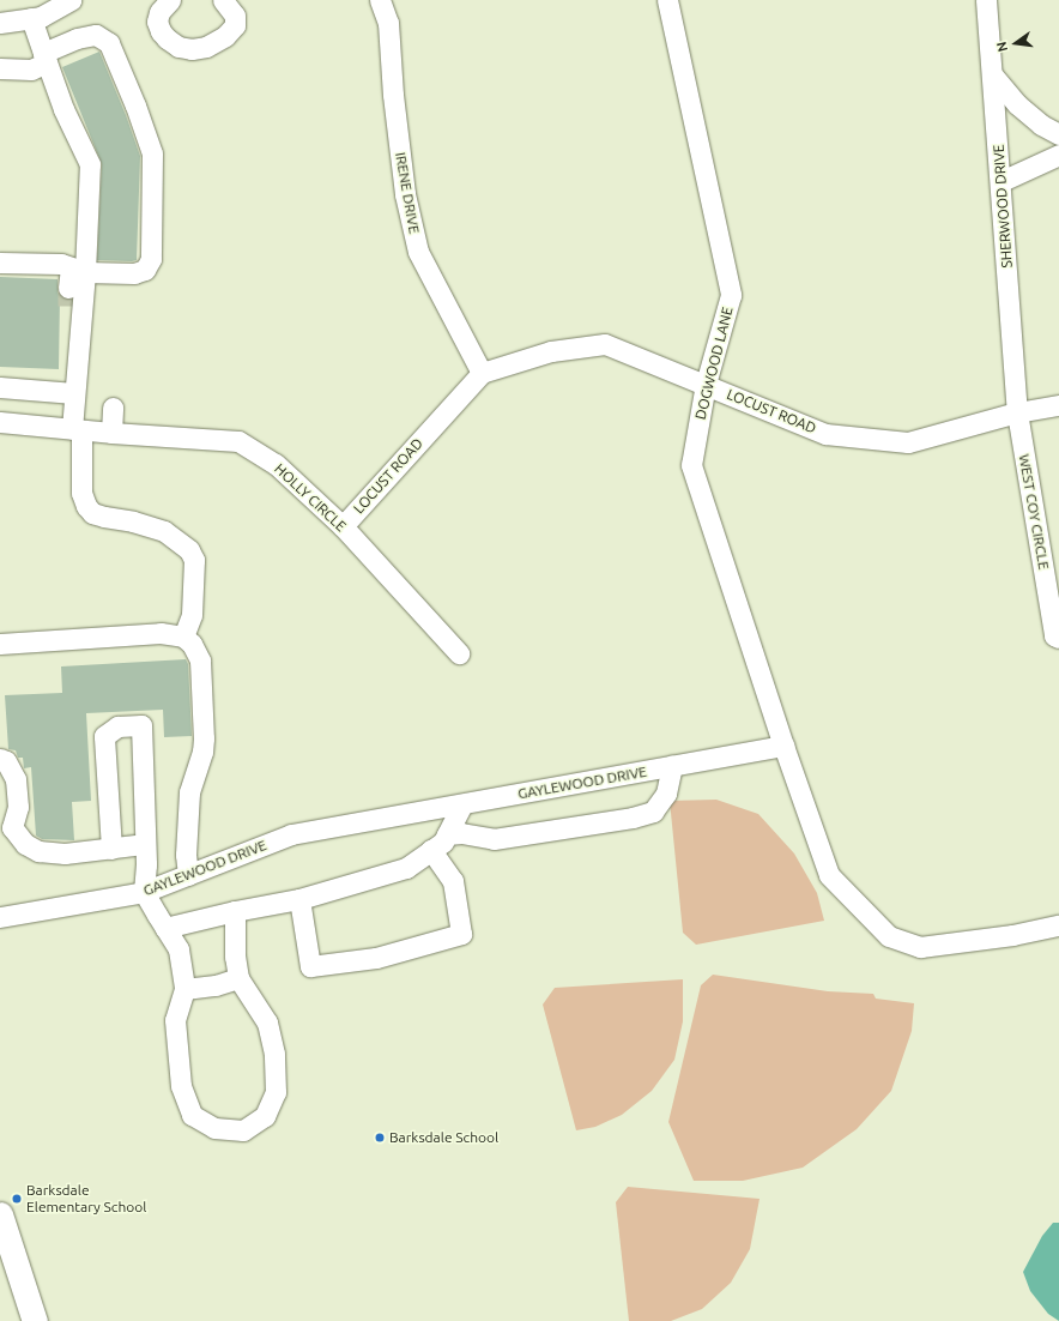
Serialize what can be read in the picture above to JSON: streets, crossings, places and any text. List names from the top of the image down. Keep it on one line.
{"streets":{"street":["IRENE DRIVE","SHERWOOD DRIVE","DOGWOOD LANE","LOCUST ROAD","HOLLY CIRCLE","WEST COY CIRCLE","GAYLEWOOD DRIVE"]},"crossings":[["IRENE DRIVE","LOCUST ROAD"],["SHERWOOD DRIVE","LOCUST ROAD"],["SHERWOOD DRIVE","WEST COY CIRCLE"],["DOGWOOD LANE","LOCUST ROAD"],["DOGWOOD LANE","GAYLEWOOD DRIVE"],["LOCUST ROAD","HOLLY CIRCLE"],["LOCUST ROAD","WEST COY CIRCLE"]],"places":["Barksdale School","Barksdale Elementary School"],"north":"left"}
